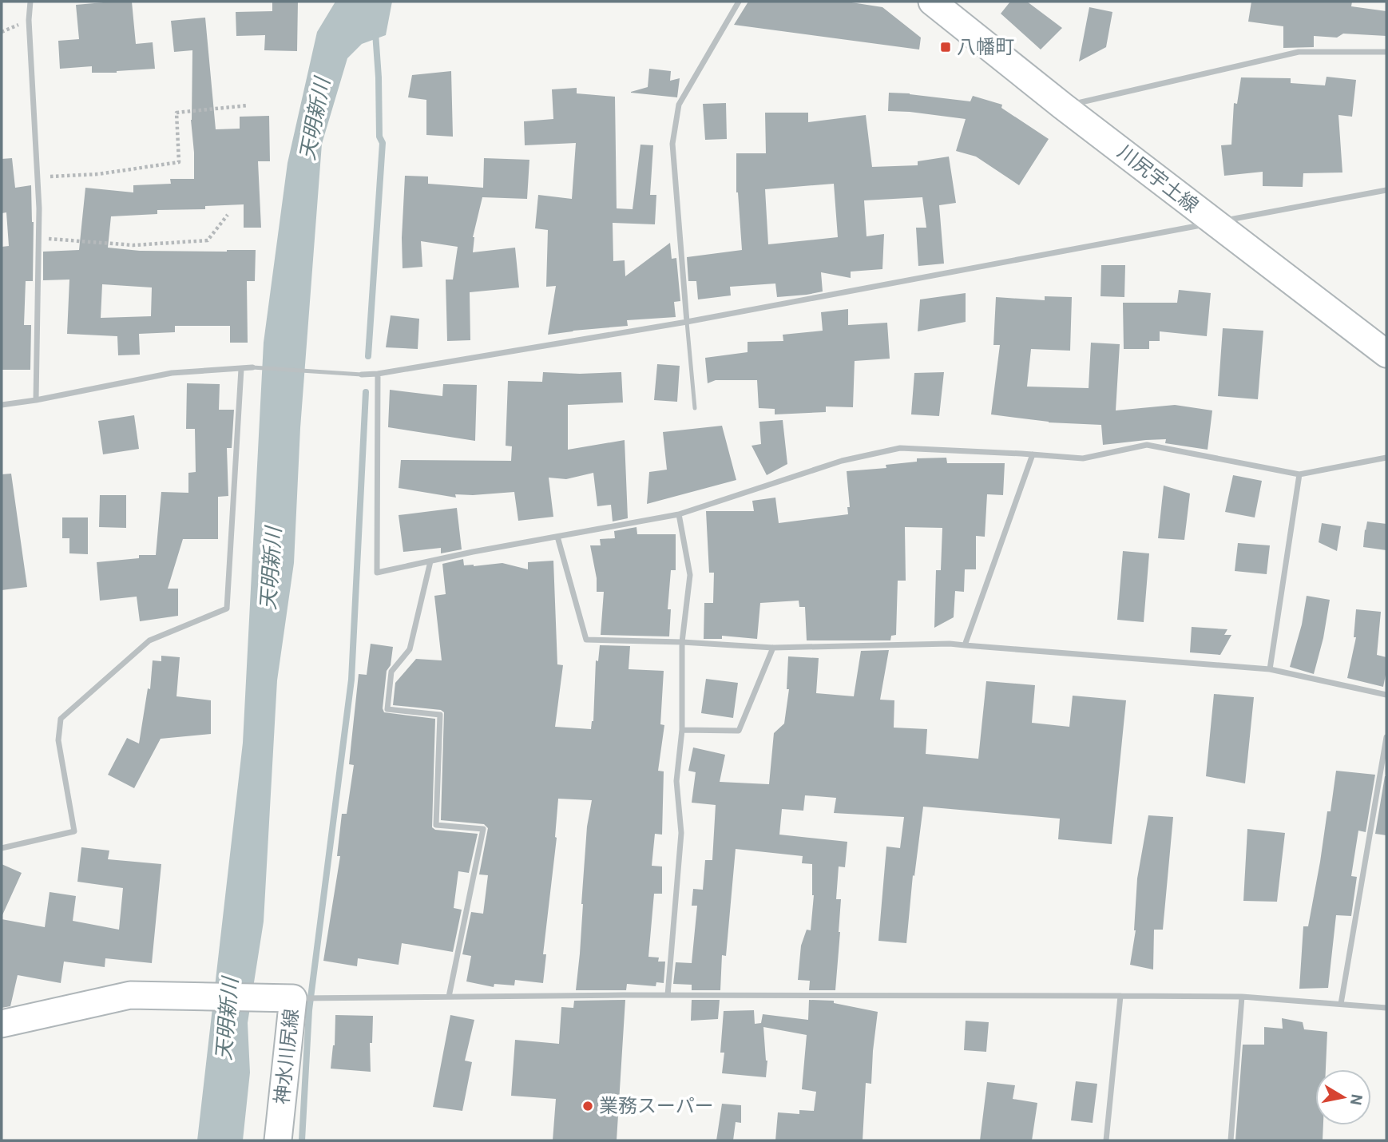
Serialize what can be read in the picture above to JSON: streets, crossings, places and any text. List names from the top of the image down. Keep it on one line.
{"streets":{"main road":["川尻宇土線","神水川尻線"]},"water":["天明新川"],"places":{"transit":["八幡町"],"other":["業務スーパー"]},"north":"right"}
